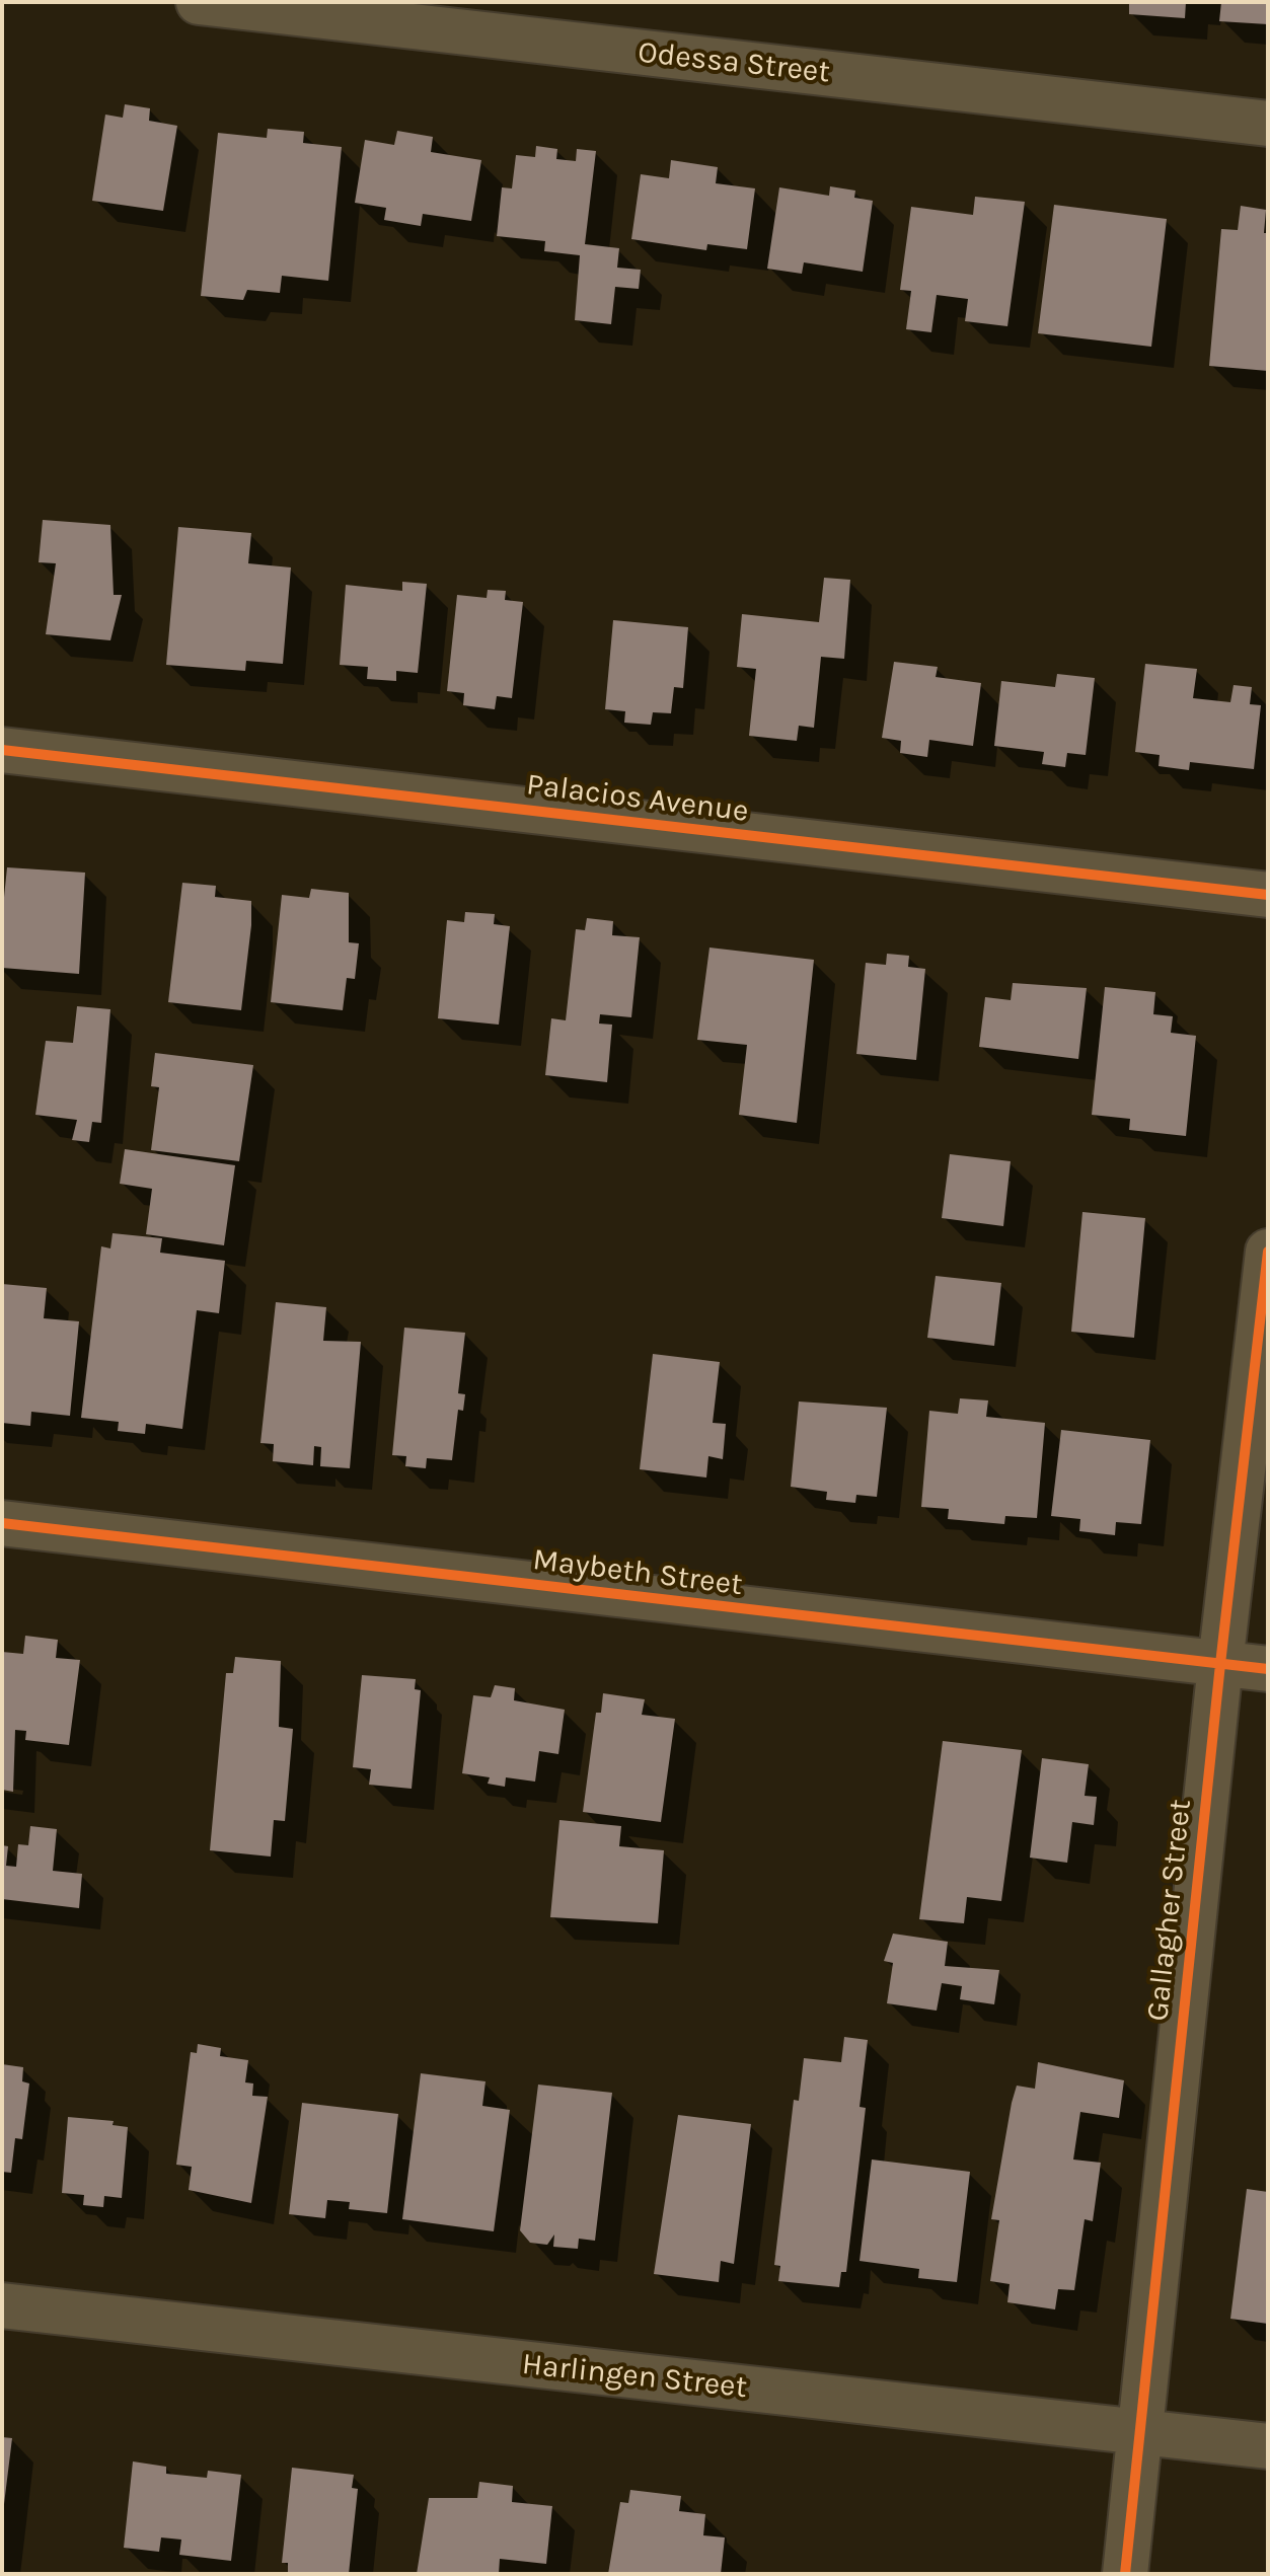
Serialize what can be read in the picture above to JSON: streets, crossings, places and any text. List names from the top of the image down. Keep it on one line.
{"streets":{"street":["Odessa Street","Palacios Avenue","Maybeth Street","Gallagher Street","Harlingen Street"]},"crossings":[["Maybeth Street","Gallagher Street"],["Gallagher Street","Harlingen Street"]]}
